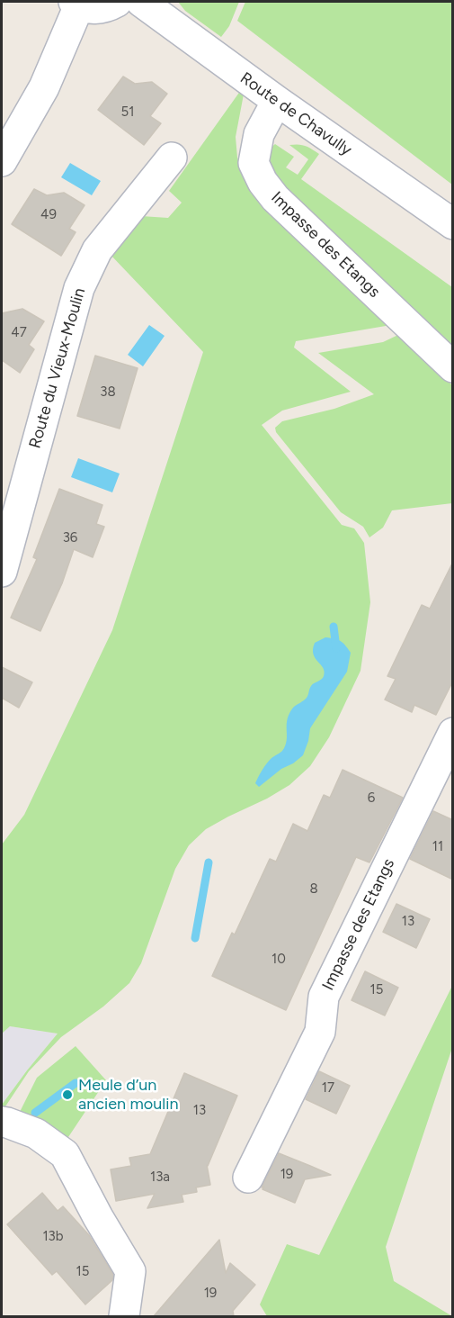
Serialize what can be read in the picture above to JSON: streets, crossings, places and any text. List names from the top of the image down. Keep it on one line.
{"streets":{"street":["Route de Chavully","Impasse des Etangs","Route du Vieux-Moulin"]},"crossings":[["Route de Chavully","Impasse des Etangs"]],"places":["Meule d’un ancien moulin"],"house_numbers":["51","49","47","38","36","6","11","8","13","10","15","17","13","19","13a","13b","15","19"]}
